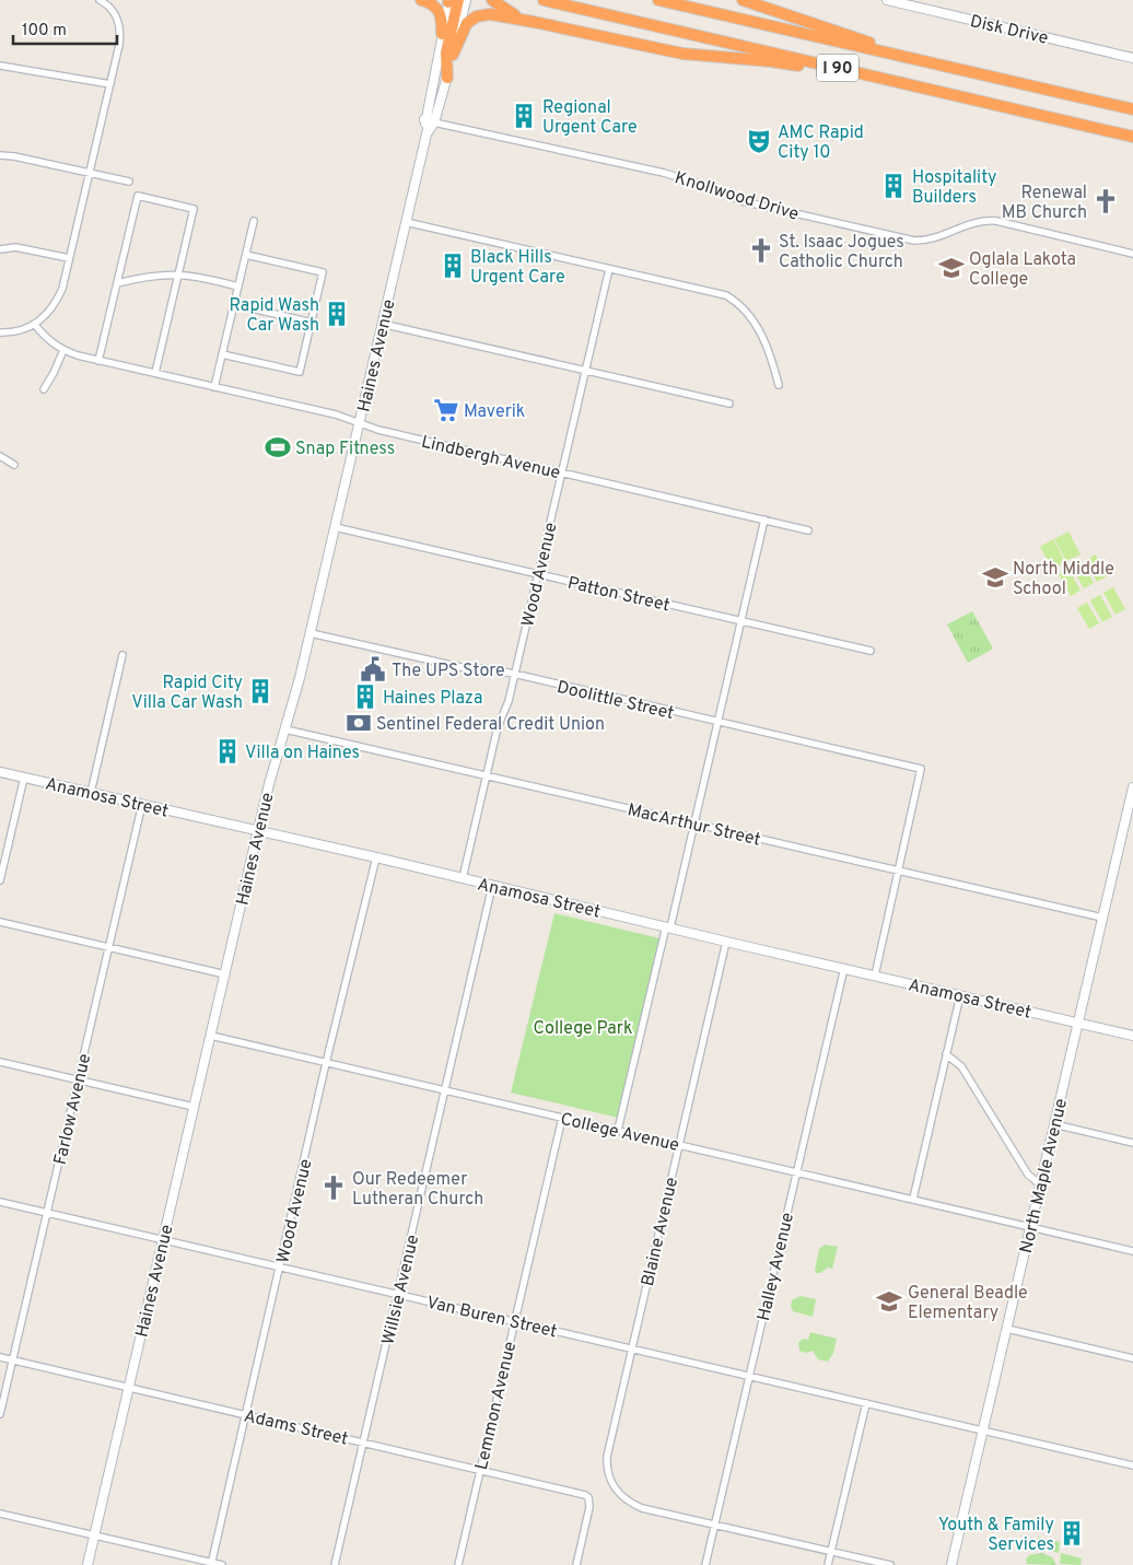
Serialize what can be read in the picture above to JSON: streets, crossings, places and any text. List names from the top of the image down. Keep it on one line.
{"streets":{"highway":["I 90"],"main road":["Disk Drive","Haines Avenue","Anamosa Street","North Maple Avenue"],"street":["Knollwood Drive","Lindbergh Avenue","Wood Avenue","Patton Street","Doolittle Street","MacArthur Street","Farlow Avenue","College Avenue","Blaine Avenue","Halley Avenue","Willsie Avenue","Van Buren Street","Lemmon Avenue","Adams Street"]},"crossings":[["Knollwood Drive","Haines Avenue"],["Haines Avenue","Lindbergh Avenue"],["Haines Avenue","Patton Street"],["Haines Avenue","Doolittle Street"],["Haines Avenue","Anamosa Street"],["Haines Avenue","MacArthur Street"],["Haines Avenue","College Avenue"],["Haines Avenue","Van Buren Street"],["Haines Avenue","Adams Street"],["Lindbergh Avenue","Wood Avenue"],["Wood Avenue","Patton Street"],["Wood Avenue","Doolittle Street"],["Wood Avenue","Anamosa Street"],["Wood Avenue","MacArthur Street"],["Wood Avenue","College Avenue"],["Wood Avenue","Van Buren Street"],["Wood Avenue","Adams Street"],["Doolittle Street","MacArthur Street"],["Anamosa Street","Farlow Avenue"],["Anamosa Street","North Maple Avenue"],["Anamosa Street","Blaine Avenue"],["Anamosa Street","Halley Avenue"],["Anamosa Street","Willsie Avenue"],["MacArthur Street","North Maple Avenue"],["Farlow Avenue","Van Buren Street"],["Farlow Avenue","Adams Street"],["College Avenue","North Maple Avenue"],["College Avenue","Blaine Avenue"],["College Avenue","Halley Avenue"],["College Avenue","Willsie Avenue"],["College Avenue","Lemmon Avenue"],["North Maple Avenue","Van Buren Street"],["Blaine Avenue","Halley Avenue"],["Blaine Avenue","Van Buren Street"],["Halley Avenue","Van Buren Street"],["Willsie Avenue","Van Buren Street"],["Willsie Avenue","Adams Street"],["Van Buren Street","Lemmon Avenue"],["Lemmon Avenue","Adams Street"]],"parks":["College Park"],"places":{"building":["Regional Urgent Care","Hospitality Builders","Black Hills Urgent Care","Rapid Wash Car Wash","Rapid City Villa Car Wash","Haines Plaza","Villa on Haines","Youth & Family Services"],"theatre":["AMC Rapid City 10"],"church":["Renewal MB Church","St. Isaac Jogues Catholic Church","Our Redeemer Lutheran Church"],"school or university":["Oglala Lakota College","North Middle School","General Beadle Elementary"],"supermarket":["Maverik"],"sports":["Snap Fitness"],"public building":["The UPS Store"],"bank":["Sentinel Federal Credit Union"]},"scale_bar":"100 m"}
